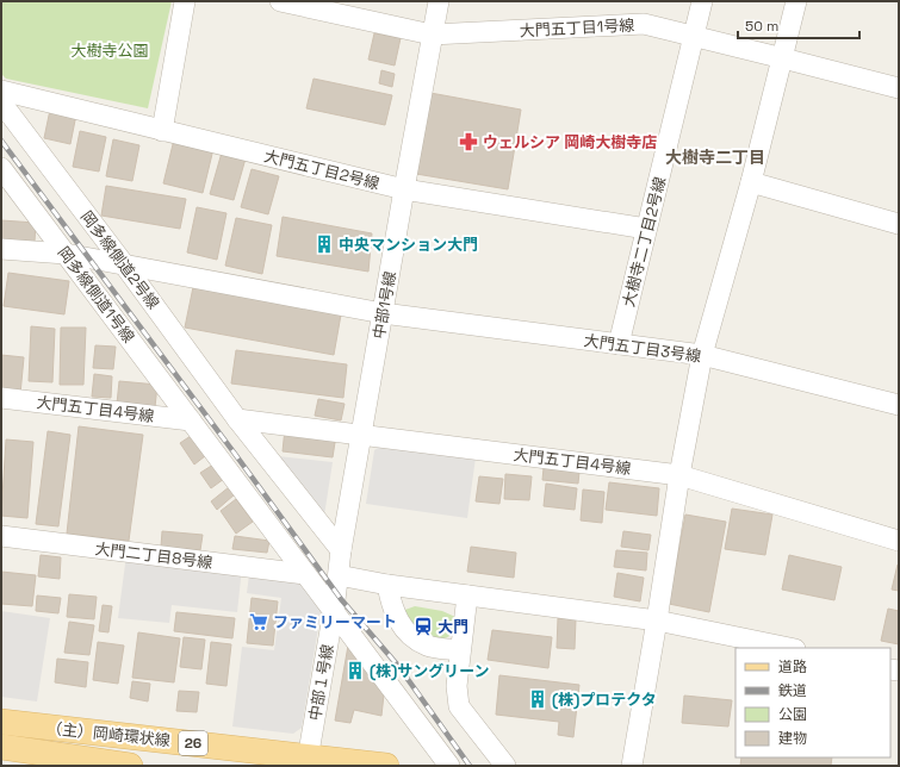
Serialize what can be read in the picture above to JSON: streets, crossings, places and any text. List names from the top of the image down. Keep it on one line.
{"streets":{"main road":["（主）岡崎環状線","26"],"street":["大門五丁目1号線","大門五丁目2号線","大樹寺二丁目2号線","岡多線側道2号線","岡多線側道1号線","中部1号線","大門五丁目3号線","大門五丁目4号線","大門二丁目8号線","中部１号線"]},"crossings":[["大門五丁目1号線","大樹寺二丁目2号線"],["大門五丁目1号線","中部1号線"],["大門五丁目2号線","大樹寺二丁目2号線"],["大門五丁目2号線","中部1号線"],["大樹寺二丁目2号線","大門五丁目3号線"],["岡多線側道2号線","中部1号線"],["岡多線側道2号線","大門五丁目3号線"],["岡多線側道2号線","大門五丁目4号線"],["岡多線側道1号線","中部1号線"],["岡多線側道1号線","大門五丁目3号線"],["岡多線側道1号線","大門五丁目4号線"],["岡多線側道1号線","大門二丁目8号線"],["岡多線側道1号線","中部１号線"],["中部1号線","大門五丁目3号線"],["中部1号線","大門五丁目4号線"],["中部1号線","中部１号線"],["中部１号線","（主）岡崎環状線"]],"districts":["大樹寺二丁目"],"parks":["大樹寺公園"],"places":{"pharmacy":["ウェルシア 岡崎大樹寺店"],"building":["中央マンション大門","(株)サングリーン","(株)プロテクタ"],"supermarket":["ファミリーマート"],"station":["大門"]},"legend":["道路","鉄道","公園","建物"],"scale_bar":"50 m"}
